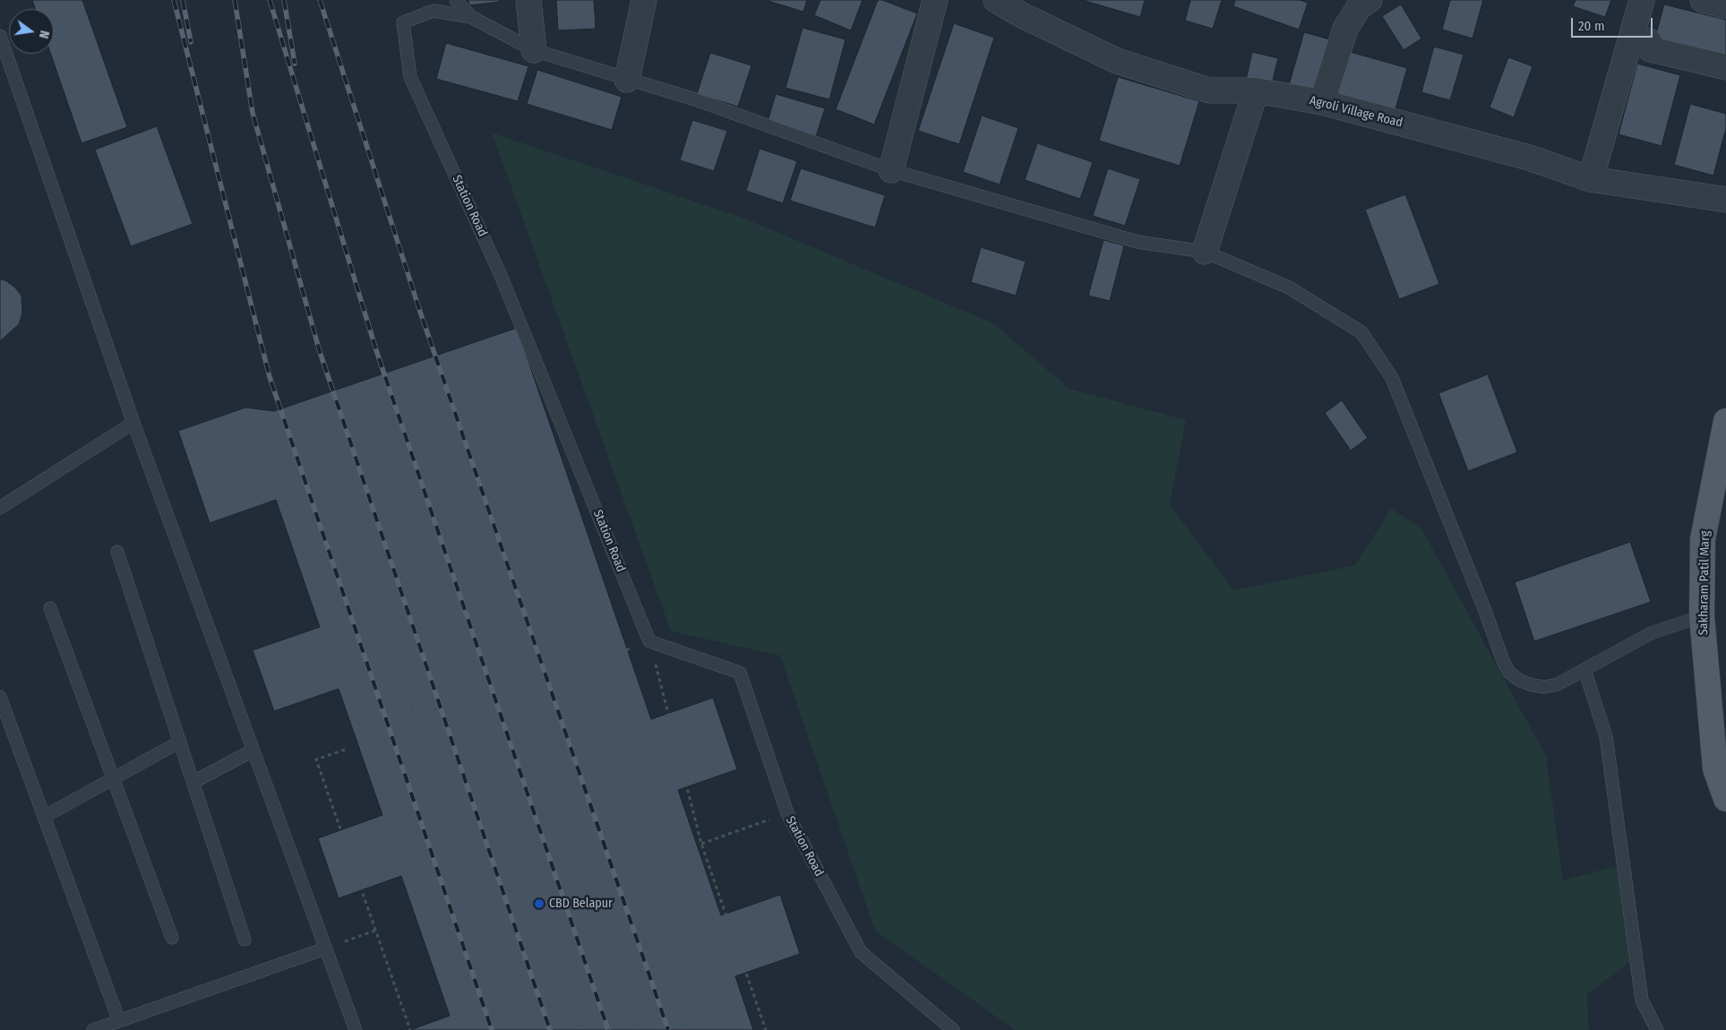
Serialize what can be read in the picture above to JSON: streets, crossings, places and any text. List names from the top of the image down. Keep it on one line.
{"streets":{"main road":["Sakharam Patil Marg"],"street":["Agroli Village Road"],"lane":["Station Road"]},"places":["CBD Belapur"],"scale_bar":"20 m","north":"right"}
